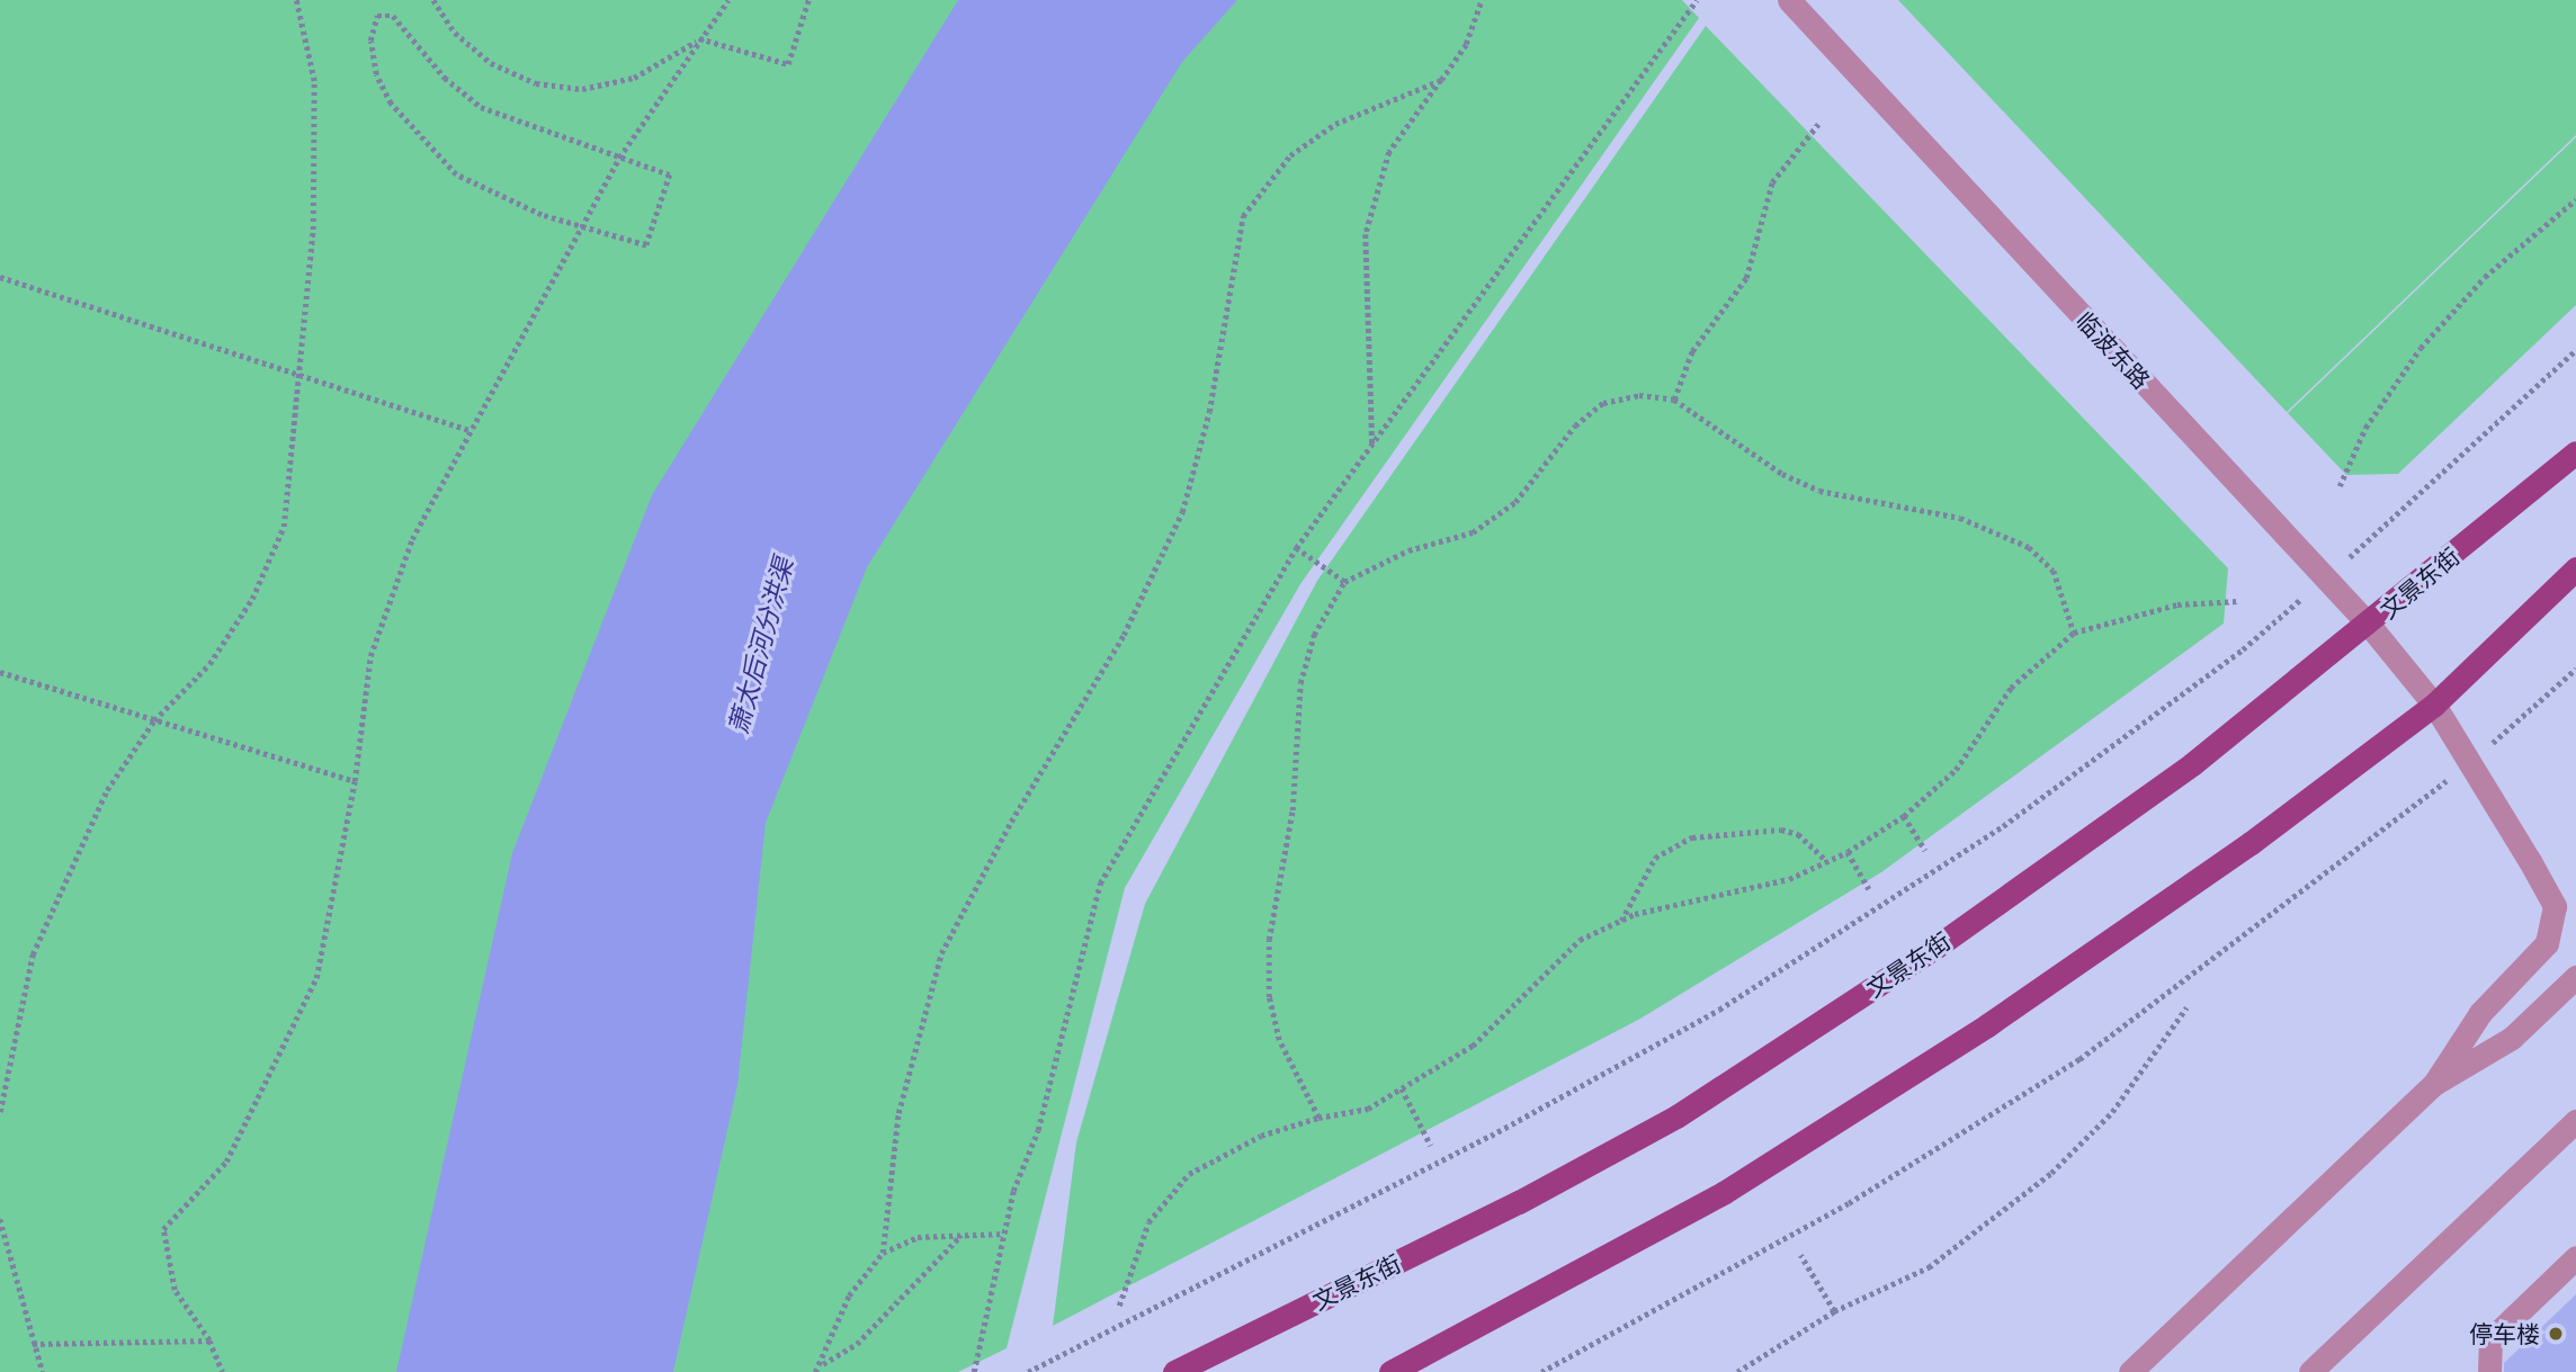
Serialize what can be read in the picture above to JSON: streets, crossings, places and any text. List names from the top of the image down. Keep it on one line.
{"streets":{"main road":["文景东街"],"street":["临波东路"]},"crossings":[["临波东路","文景东街"]],"water":["萧太后河分洪渠"],"places":["停车楼"]}
